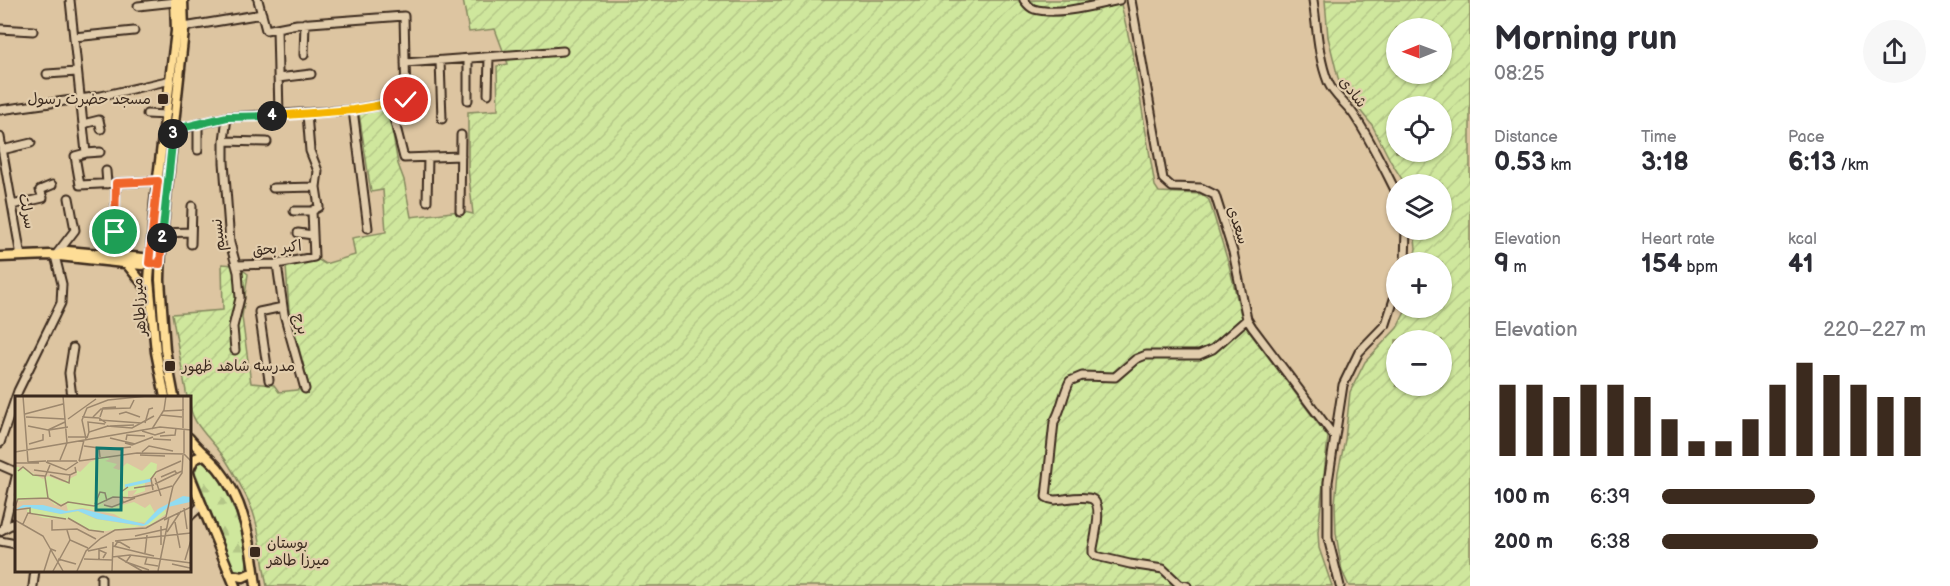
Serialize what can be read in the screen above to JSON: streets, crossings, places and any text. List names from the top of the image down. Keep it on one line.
{"streets":{"main road":["میرزاطاهر"],"street":["شادی","سرلت","سعدی","نسیم","اکبر بحق","برج"]},"crossings":[["نسیم","اکبر بحق"],["اکبر بحق","برج"]],"places":{"transit":["مسجد حضرت رسول","مدرسه شاهد ظهور","بوستان میرزا طاهر"]},"north":"left","page":{"heading":["Morning run","08:25"],"map_buttons":["+","−"],"pins":["4","3","2"],"stats":[["Distance","0.53 km"],["Time","3:18"],["Pace","6:13 /km"],["Elevation","9 m"],["Heart rate","154 bpm"],["kcal","41"]],"chart":["Elevation","220–227 m"],"list":[{"name":"100 m","note":"6:39"},{"name":"200 m","note":"6:38"}]}}
